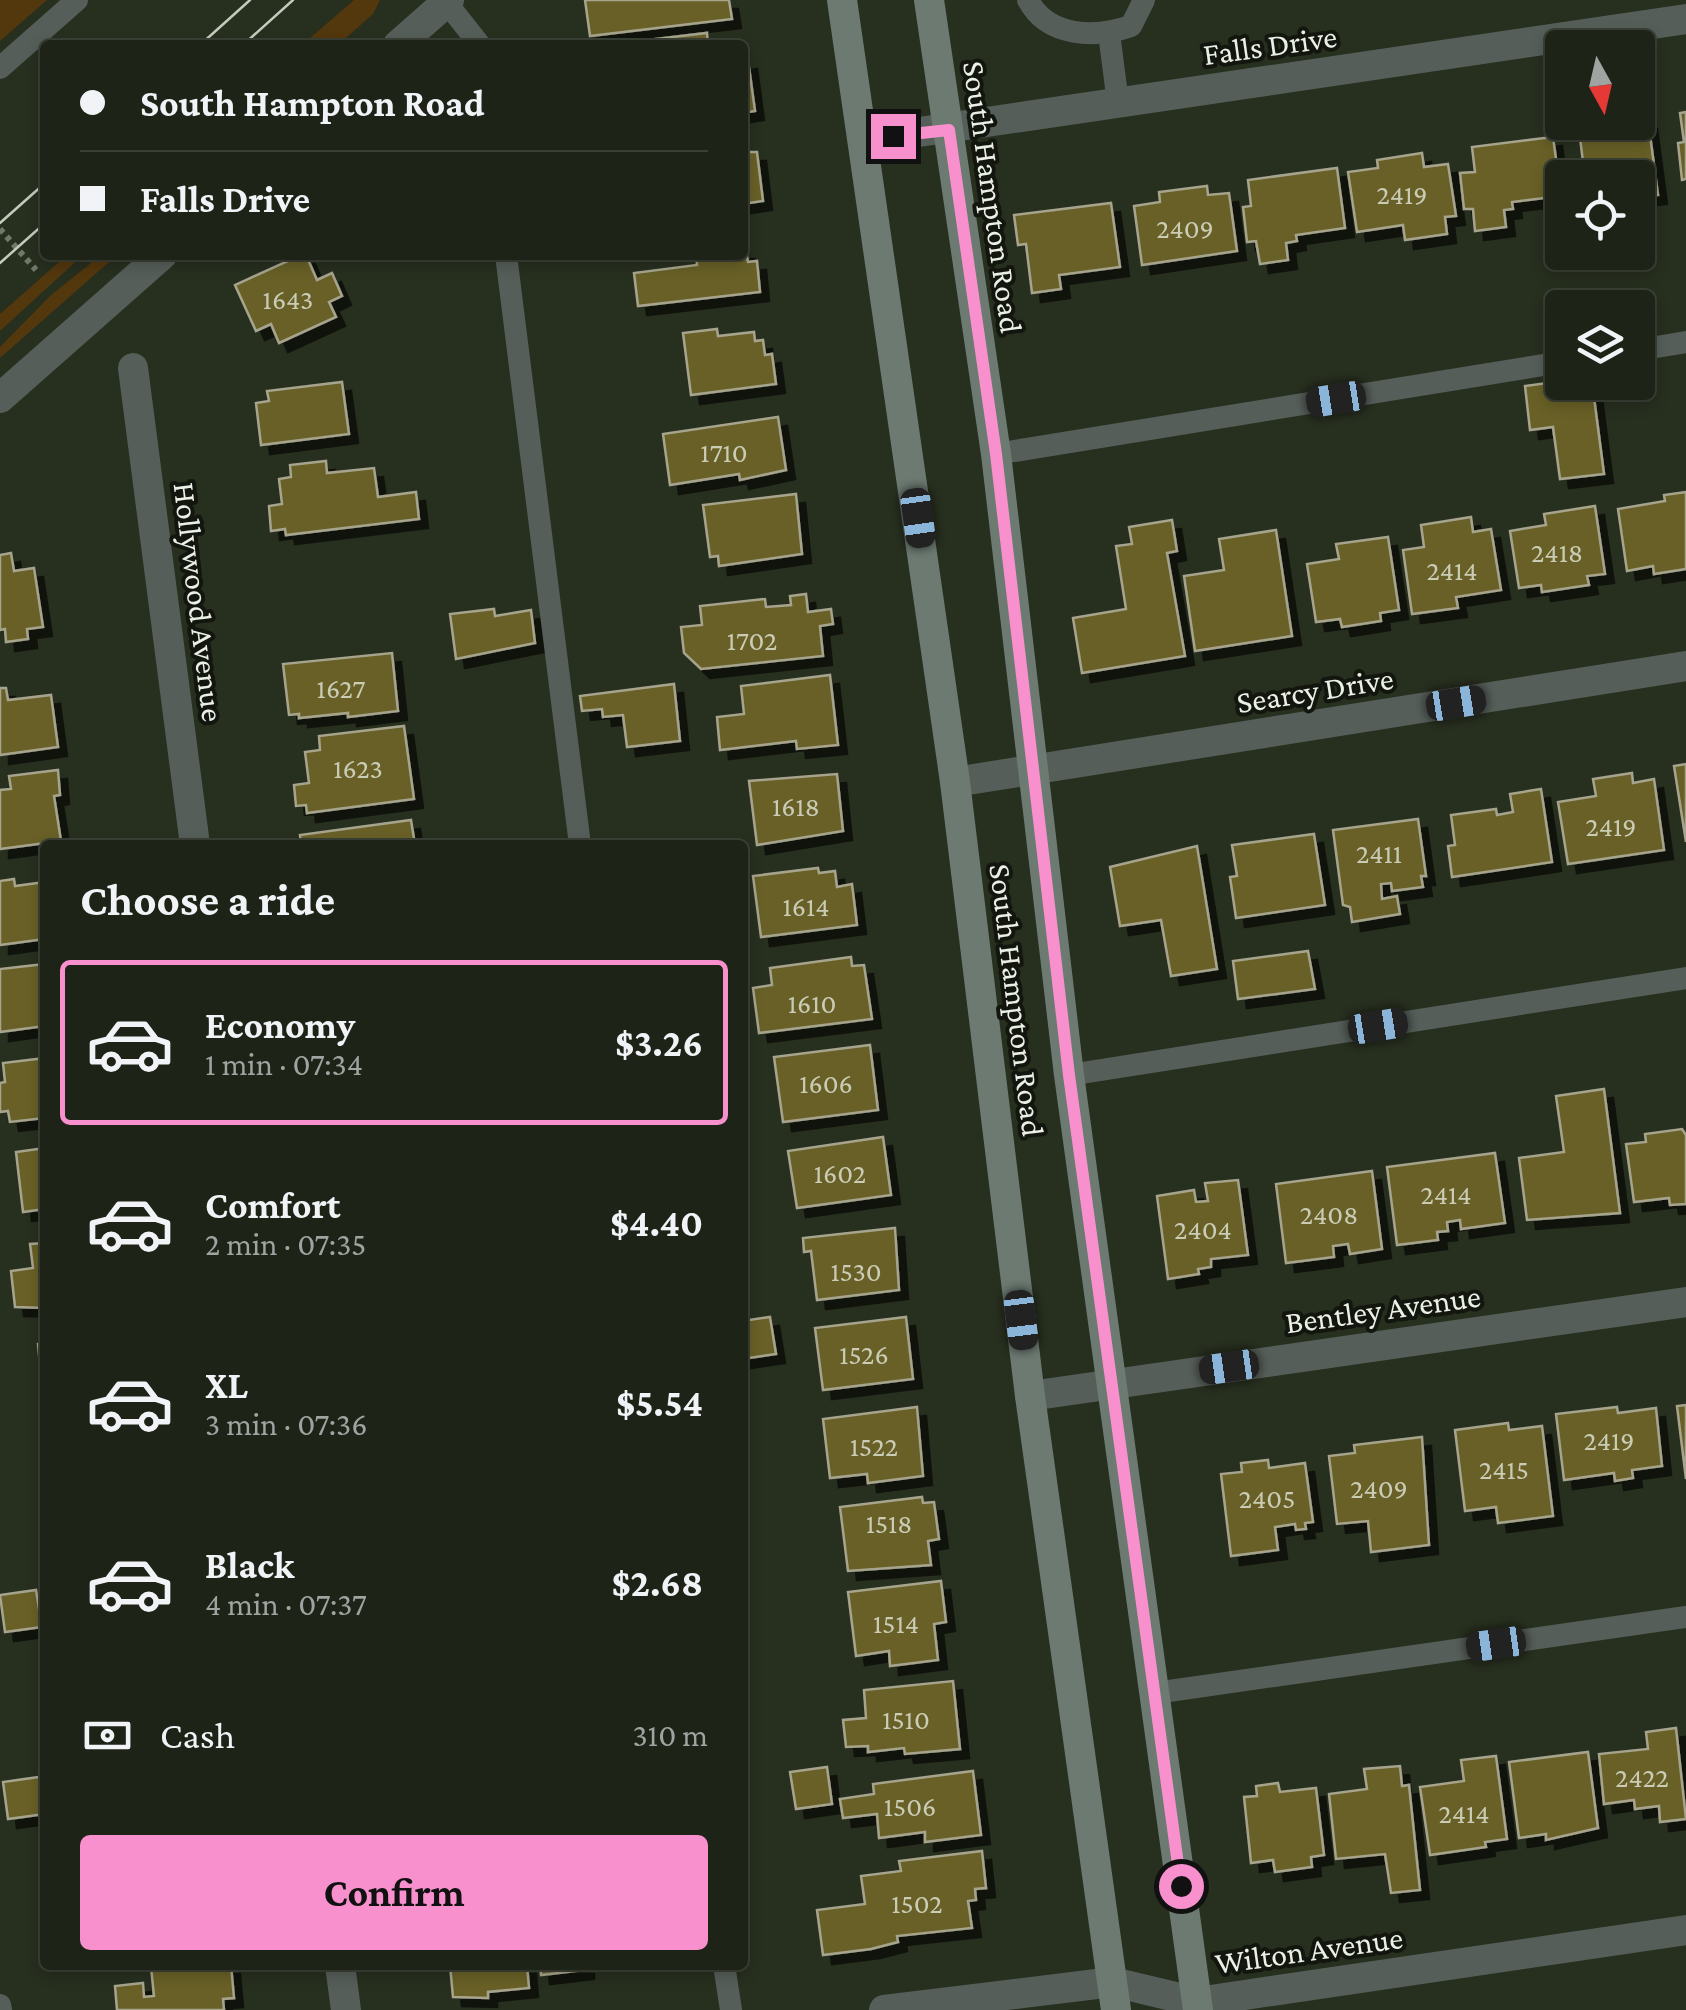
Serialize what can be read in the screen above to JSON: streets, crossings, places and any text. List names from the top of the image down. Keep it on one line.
{"streets":{"main road":["South Hampton Road"],"street":["Falls Drive","Hollywood Avenue","Searcy Drive","Bentley Avenue","Wilton Avenue"]},"crossings":[["Falls Drive","South Hampton Road"],["South Hampton Road","Searcy Drive"],["South Hampton Road","Bentley Avenue"],["South Hampton Road","Wilton Avenue"]],"house_numbers":["2419","2409","1643","1710","2418","2414","1702","1627","1623","1618","2419","2411","1614","1610","1606","1602","2414","2408","2404","1530","1526","2419","1522","2415","2409","2405","1518","1514","1510","2422","1506","2414","1502"],"north":"bottom","page":{"banner":["South Hampton Road","Falls Drive"],"heading":"Choose a ride","list":[{"name":"Economy","note":"1 min · 07:34","value":"$3.26"},{"name":"Comfort","note":"2 min · 07:35","value":"$4.40"},{"name":"XL","note":"3 min · 07:36","value":"$5.54"},{"name":"Black","note":"4 min · 07:37","value":"$2.68"}],"pay":["Cash","310 m"],"buttons":"Confirm"}}
